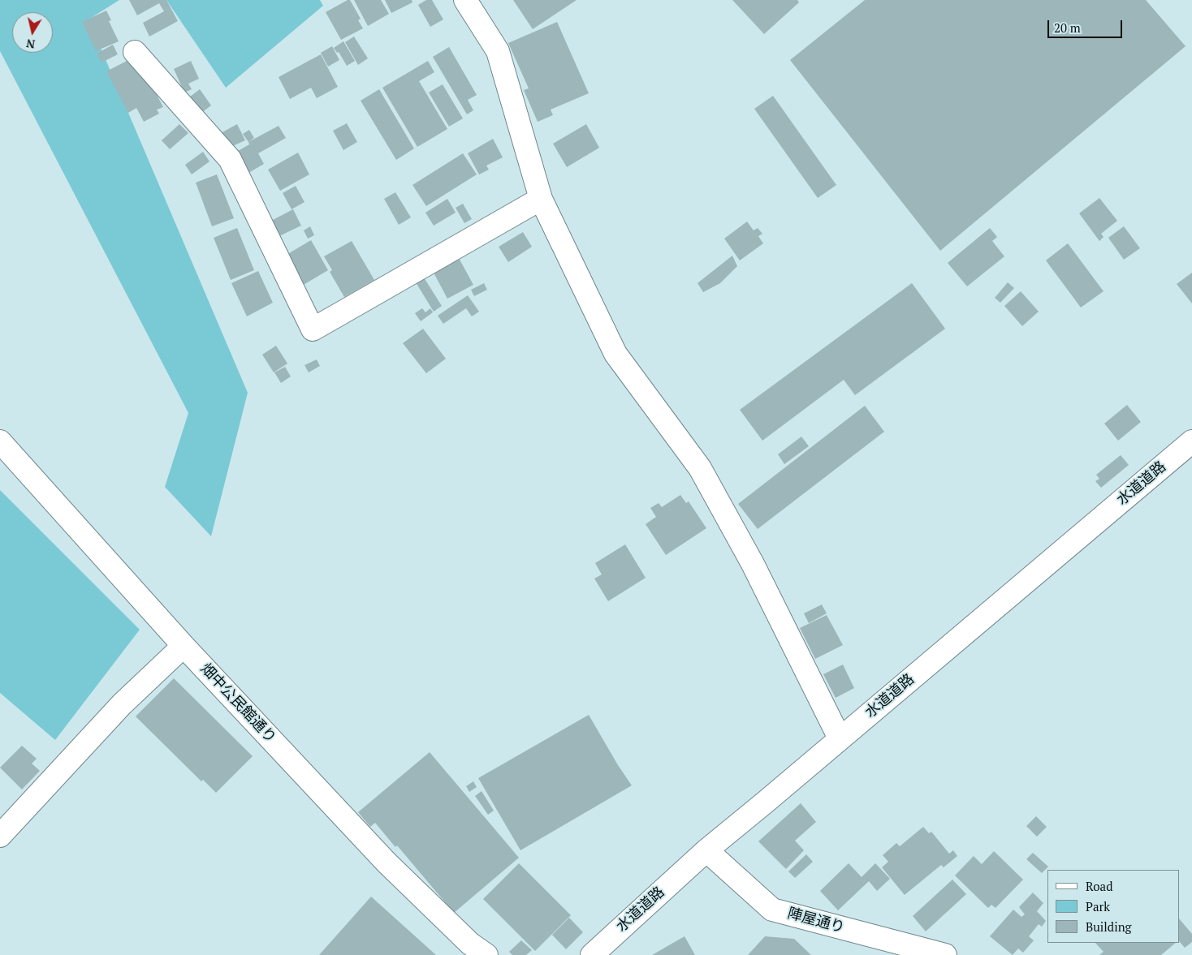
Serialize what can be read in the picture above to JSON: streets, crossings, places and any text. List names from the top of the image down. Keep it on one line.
{"streets":{"street":["水道道路","畑中公民館通り","陣屋通り"]},"crossings":[["水道道路","陣屋通り"]],"legend":["Road","Park","Building"],"scale_bar":"20 m","north":"bottom"}
